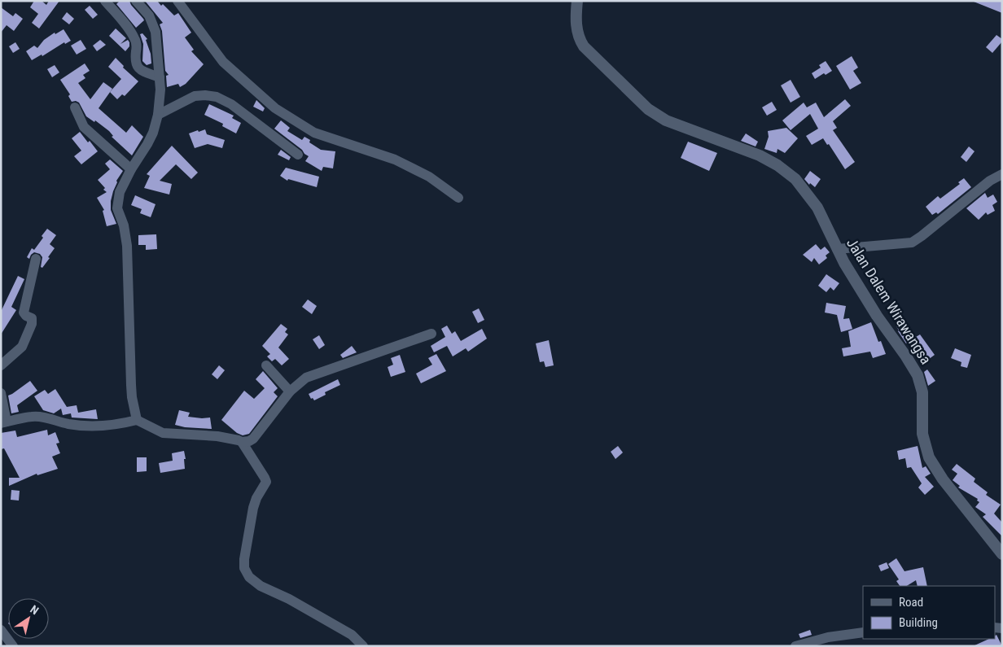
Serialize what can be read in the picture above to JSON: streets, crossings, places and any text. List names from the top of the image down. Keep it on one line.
{"streets":{"street":["Jalan Dalem Wirawangsa"]},"legend":["Road","Building"],"north":"top right"}
